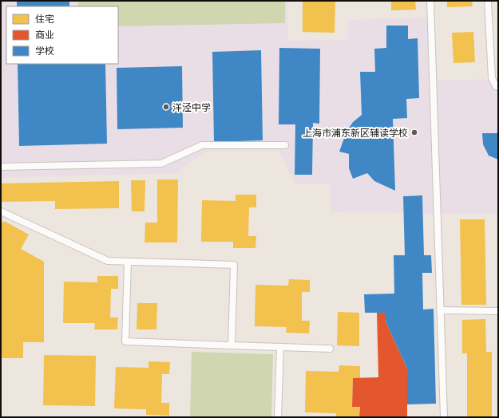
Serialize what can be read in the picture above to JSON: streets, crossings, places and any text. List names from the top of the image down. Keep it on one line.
{"places":["洋泾中学","上海市浦东新区辅读学校"],"legend":["住宅","商业","学校"]}
